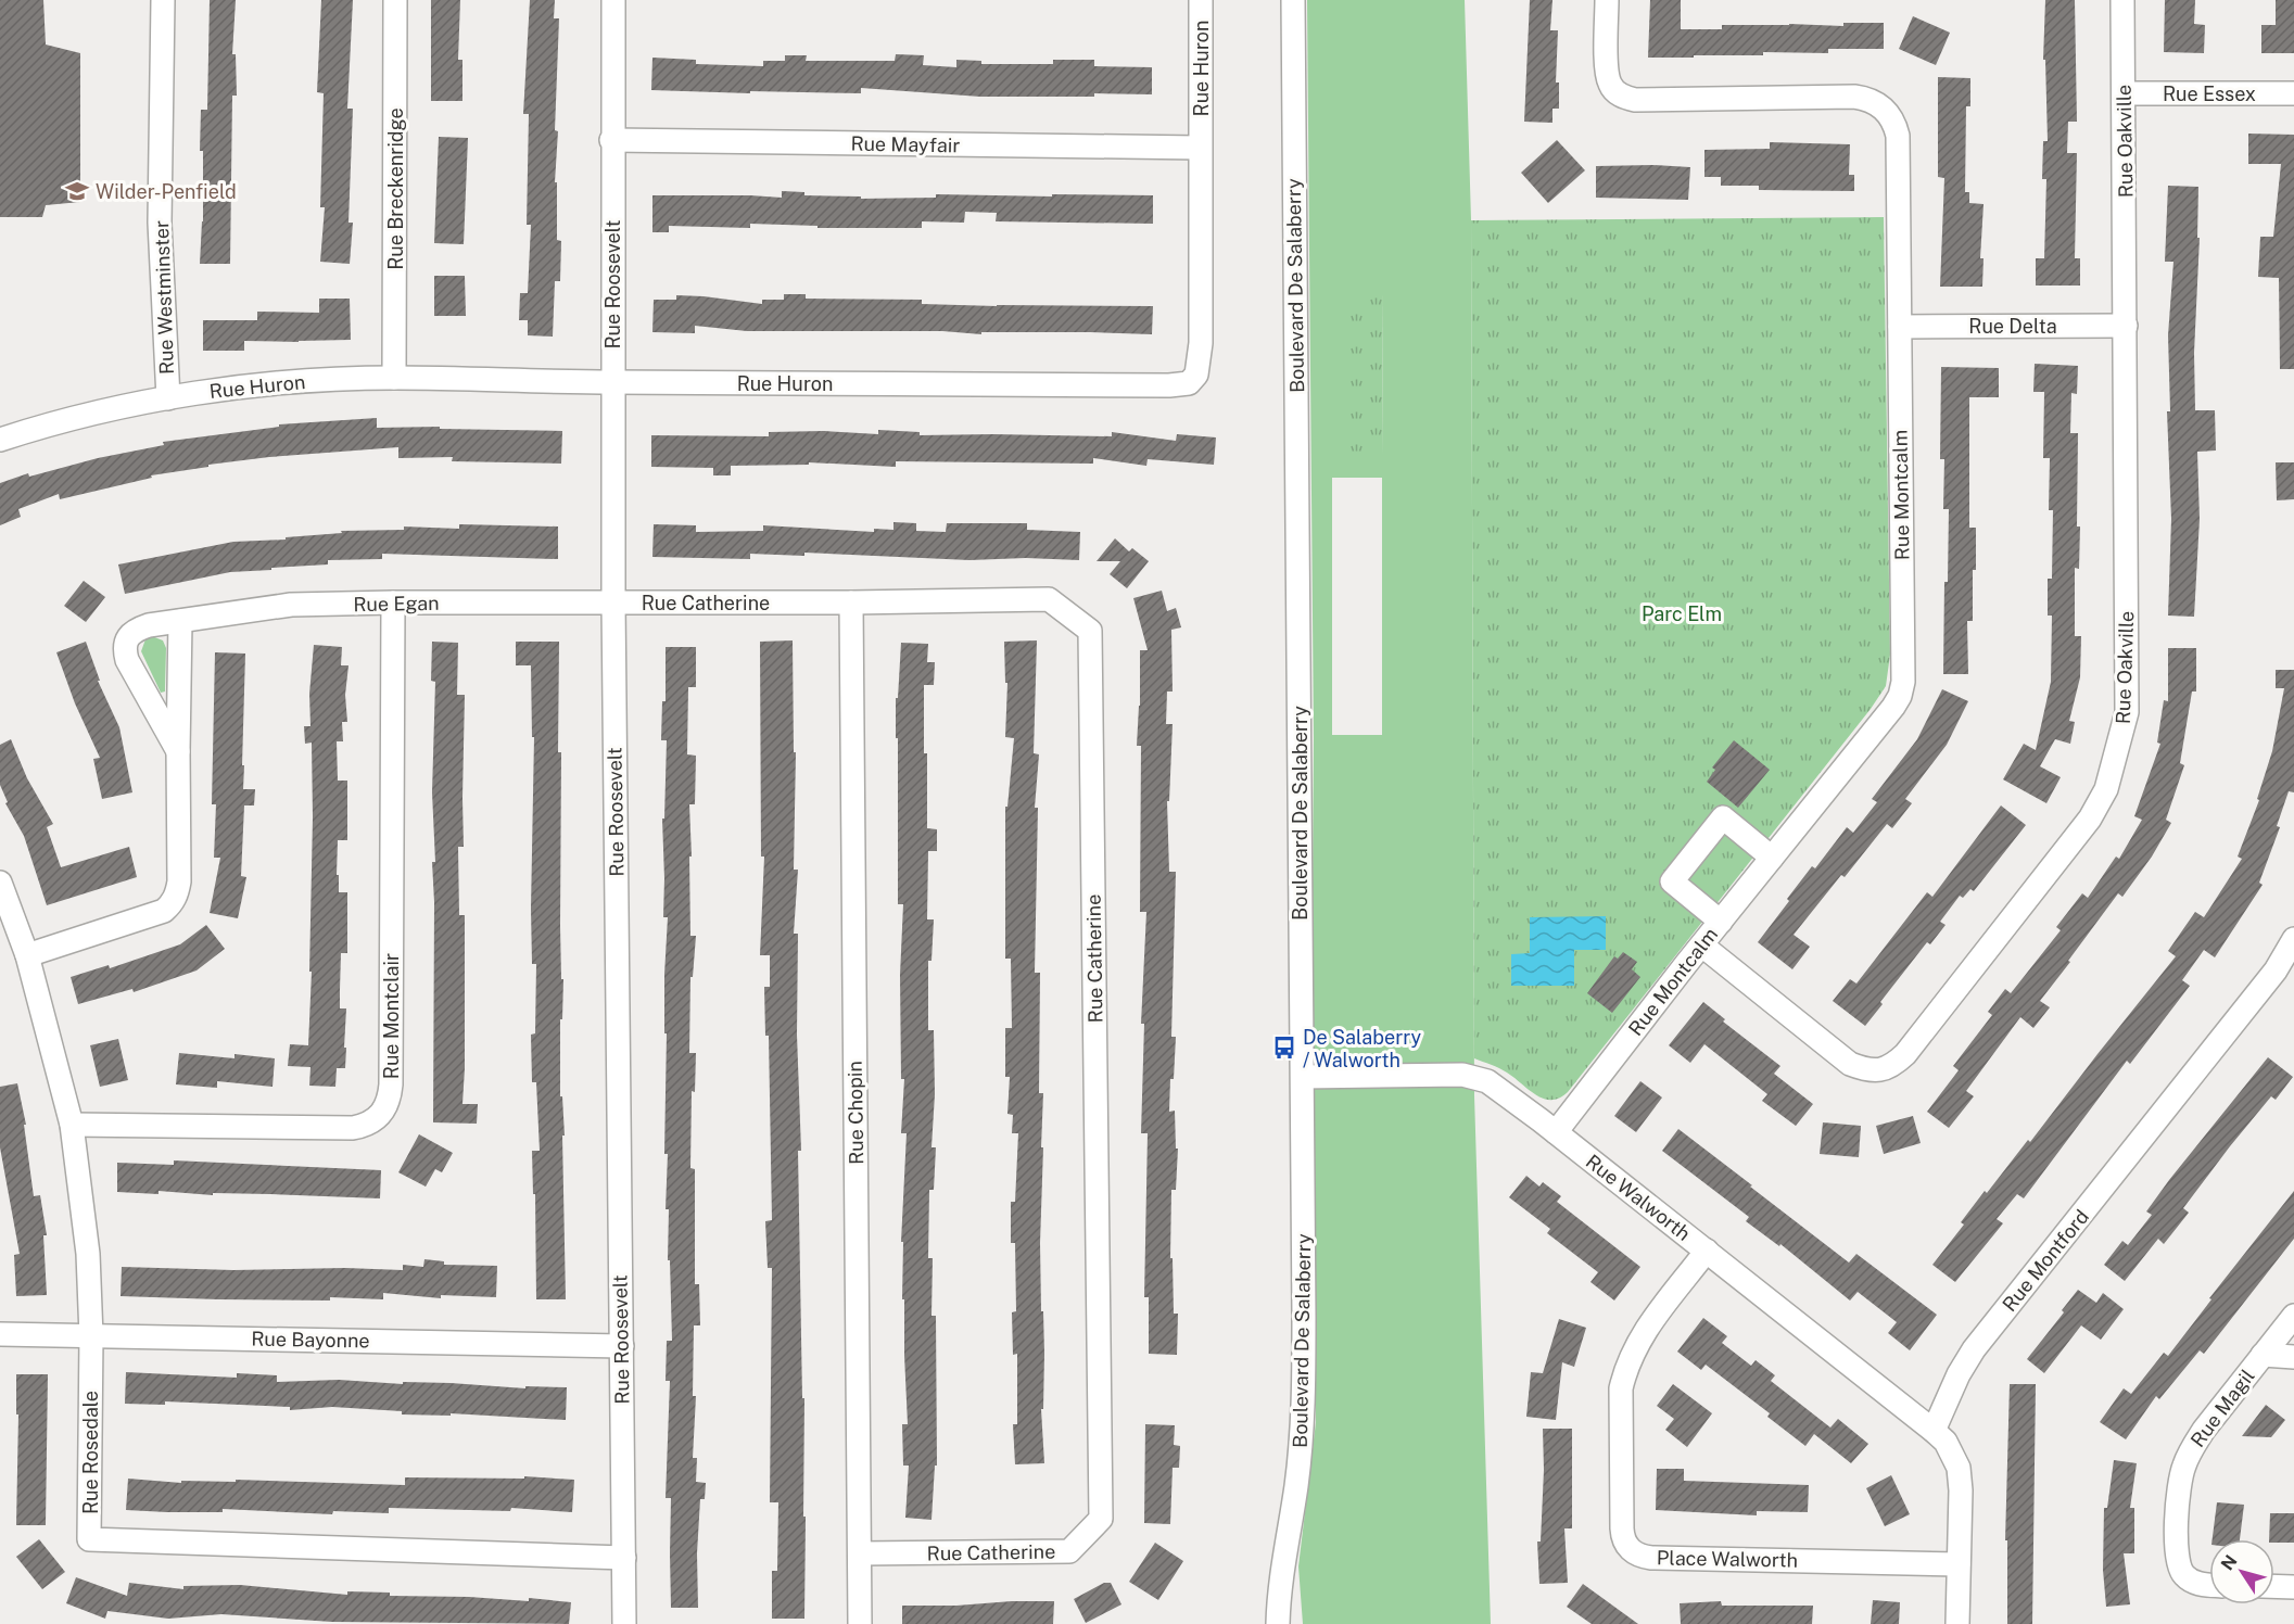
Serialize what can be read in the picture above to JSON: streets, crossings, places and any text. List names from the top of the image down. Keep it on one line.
{"streets":{"street":["Rue Huron","Rue Essex","Rue Oakville","Rue Mayfair","Rue Breckenridge","Rue Roosevelt","Boulevard De Salaberry","Rue Westminster","Rue Delta","Rue Montcalm","Rue Catherine","Rue Egan","Rue Montclair","Rue Chopin","Rue Walworth","Rue Montford","Rue Bayonne","Rue Magil","Rue Rosedale","Place Walworth"]},"crossings":[["Rue Huron","Rue Mayfair"],["Rue Huron","Rue Breckenridge"],["Rue Huron","Rue Roosevelt"],["Rue Huron","Rue Westminster"],["Rue Essex","Rue Oakville"],["Rue Oakville","Rue Delta"],["Rue Oakville","Rue Montcalm"],["Rue Mayfair","Rue Roosevelt"],["Rue Roosevelt","Rue Catherine"],["Rue Roosevelt","Rue Egan"],["Rue Roosevelt","Rue Bayonne"],["Rue Roosevelt","Rue Rosedale"],["Boulevard De Salaberry","Rue Walworth"],["Rue Delta","Rue Montcalm"],["Rue Montcalm","Rue Walworth"],["Rue Catherine","Rue Egan"],["Rue Catherine","Rue Chopin"],["Rue Egan","Rue Montclair"],["Rue Egan","Rue Rosedale"],["Rue Montclair","Rue Rosedale"],["Rue Walworth","Rue Montford"],["Rue Walworth","Place Walworth"],["Rue Bayonne","Rue Rosedale"]],"parks":["Parc Elm"],"places":{"school or university":["Wilder-Penfield"],"bus stop":["De Salaberry / Walworth"]},"north":"top left"}
